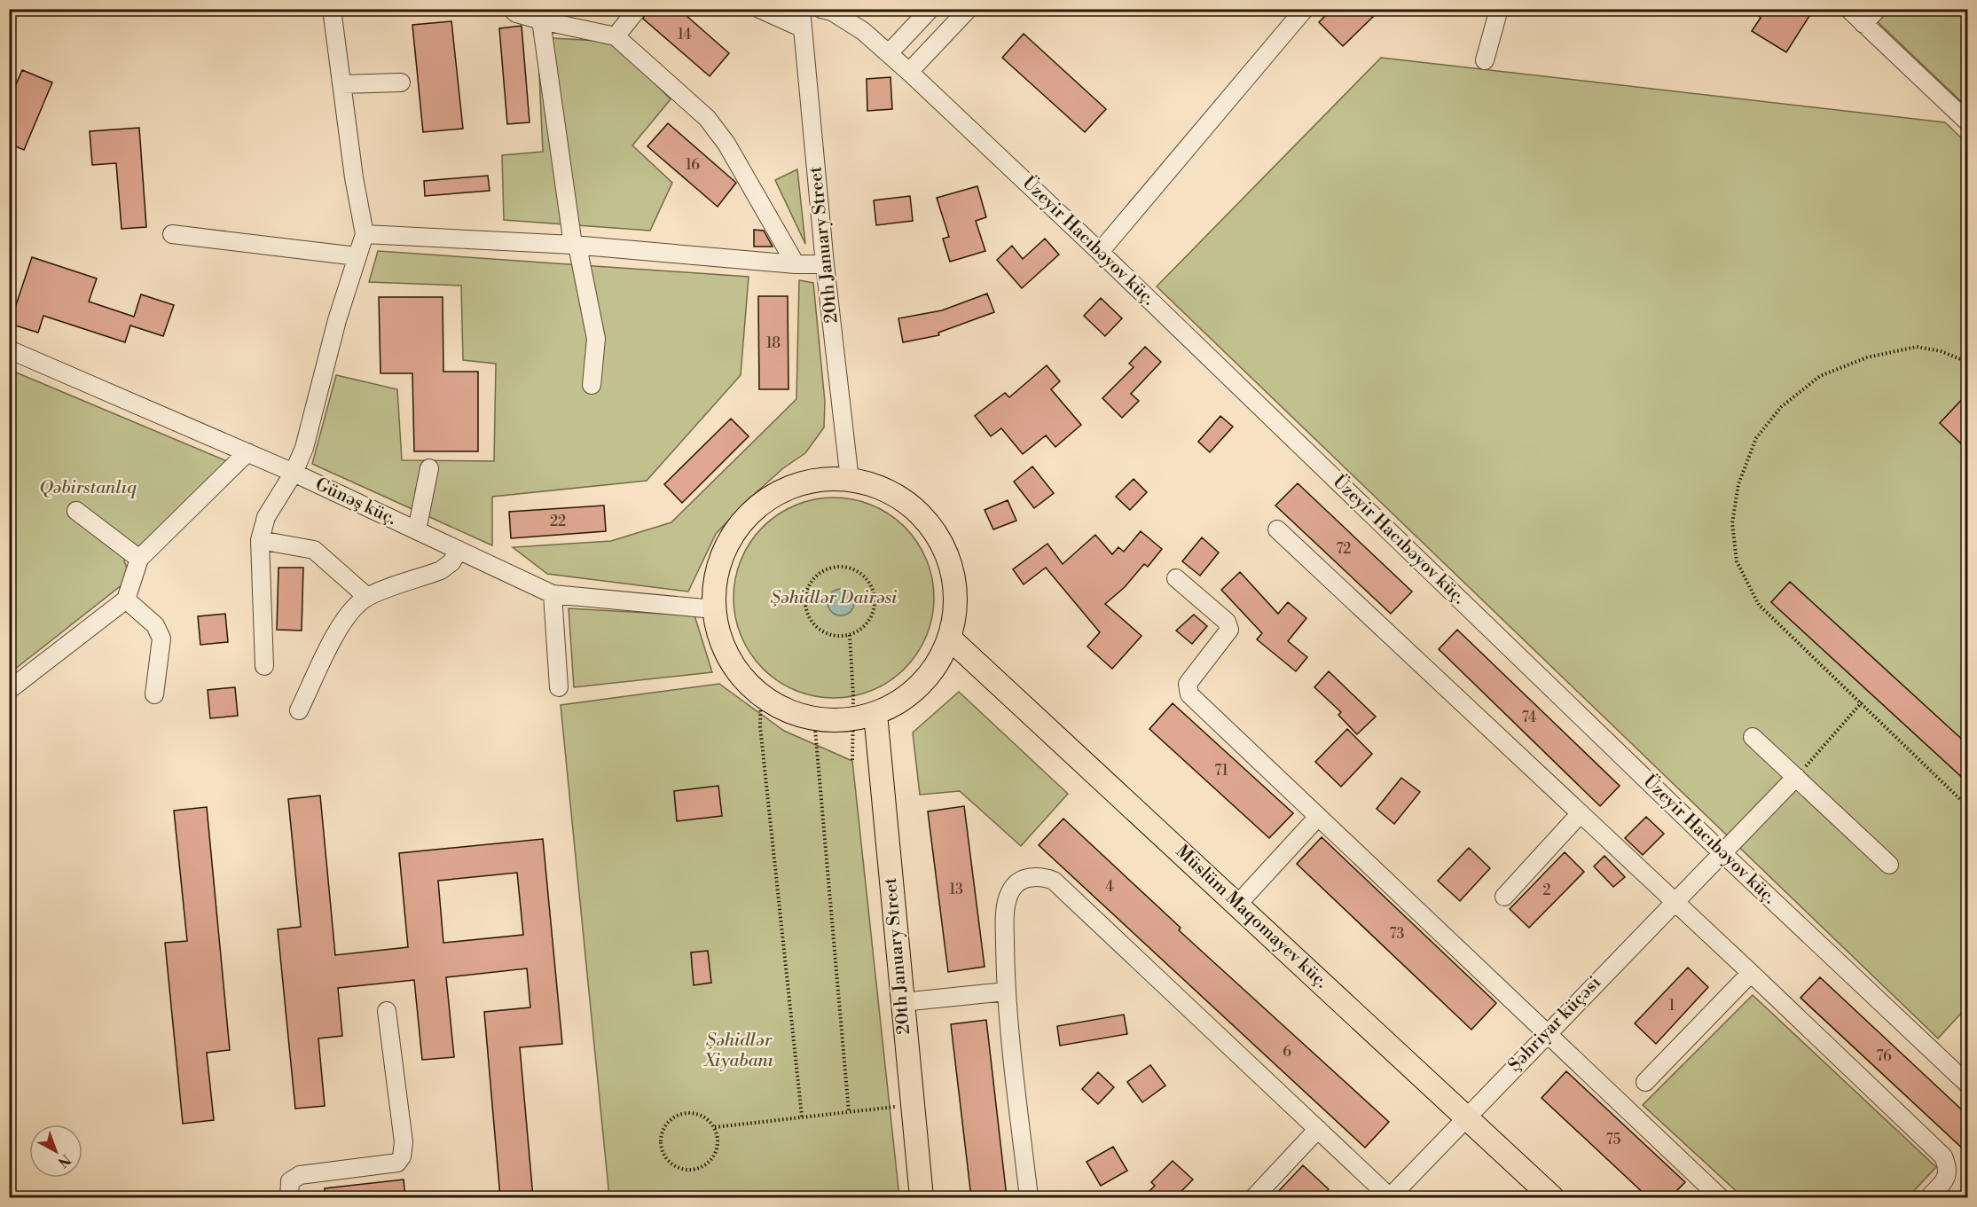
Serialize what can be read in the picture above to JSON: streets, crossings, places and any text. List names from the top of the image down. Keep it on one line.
{"streets":{"main road":["20th January Street","Müslüm Maqomayev küç."],"street":["Üzeyir Hacıbəyov küç.","Günəş küç.","Şəhriyar küçəsi"]},"crossings":[["Üzeyir Hacıbəyov küç.","Şəhriyar küçəsi"],["Müslüm Maqomayev küç.","Şəhriyar küçəsi"]],"parks":["Qəbirstanlıq","Şəhidlər Dairəsi","Şəhidlər Xiyabanı"],"house_numbers":["14","16","18","22","72","74","71","4","13","2","73","1","6","76","75"],"north":"bottom right"}
